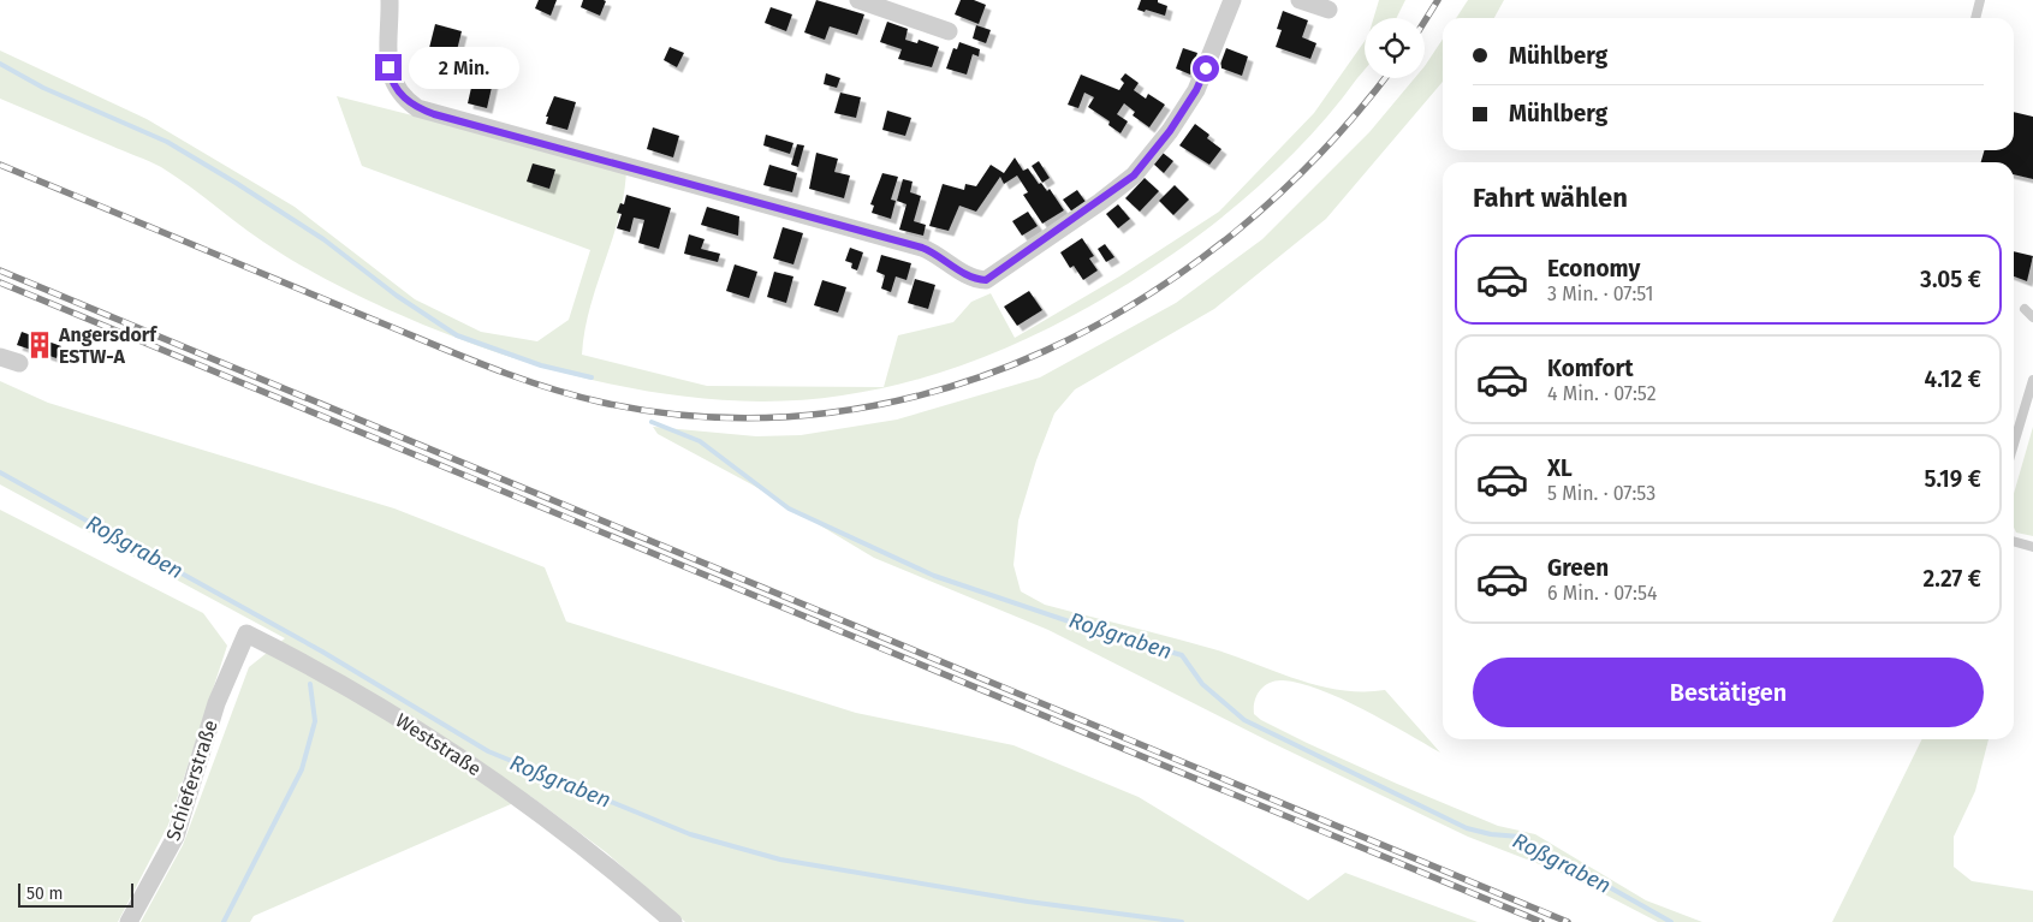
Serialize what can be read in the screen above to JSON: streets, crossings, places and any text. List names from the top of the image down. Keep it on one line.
{"streets":{"street":["Weststraße","Schieferstraße"]},"crossings":[["Weststraße","Schieferstraße"]],"water":["Roßgraben"],"places":{"building":["Angersdorf ESTW-A"]},"scale_bar":"50 m","page":{"banner":["Mühlberg","Mühlberg"],"bubble":"2 Min.","heading":"Fahrt wählen","list":[{"name":"Economy","note":"3 Min. · 07:51","value":"3.05 €"},{"name":"Komfort","note":"4 Min. · 07:52","value":"4.12 €"},{"name":"XL","note":"5 Min. · 07:53","value":"5.19 €"},{"name":"Green","note":"6 Min. · 07:54","value":"2.27 €"}],"buttons":"Bestätigen","scale":"50 m"}}
